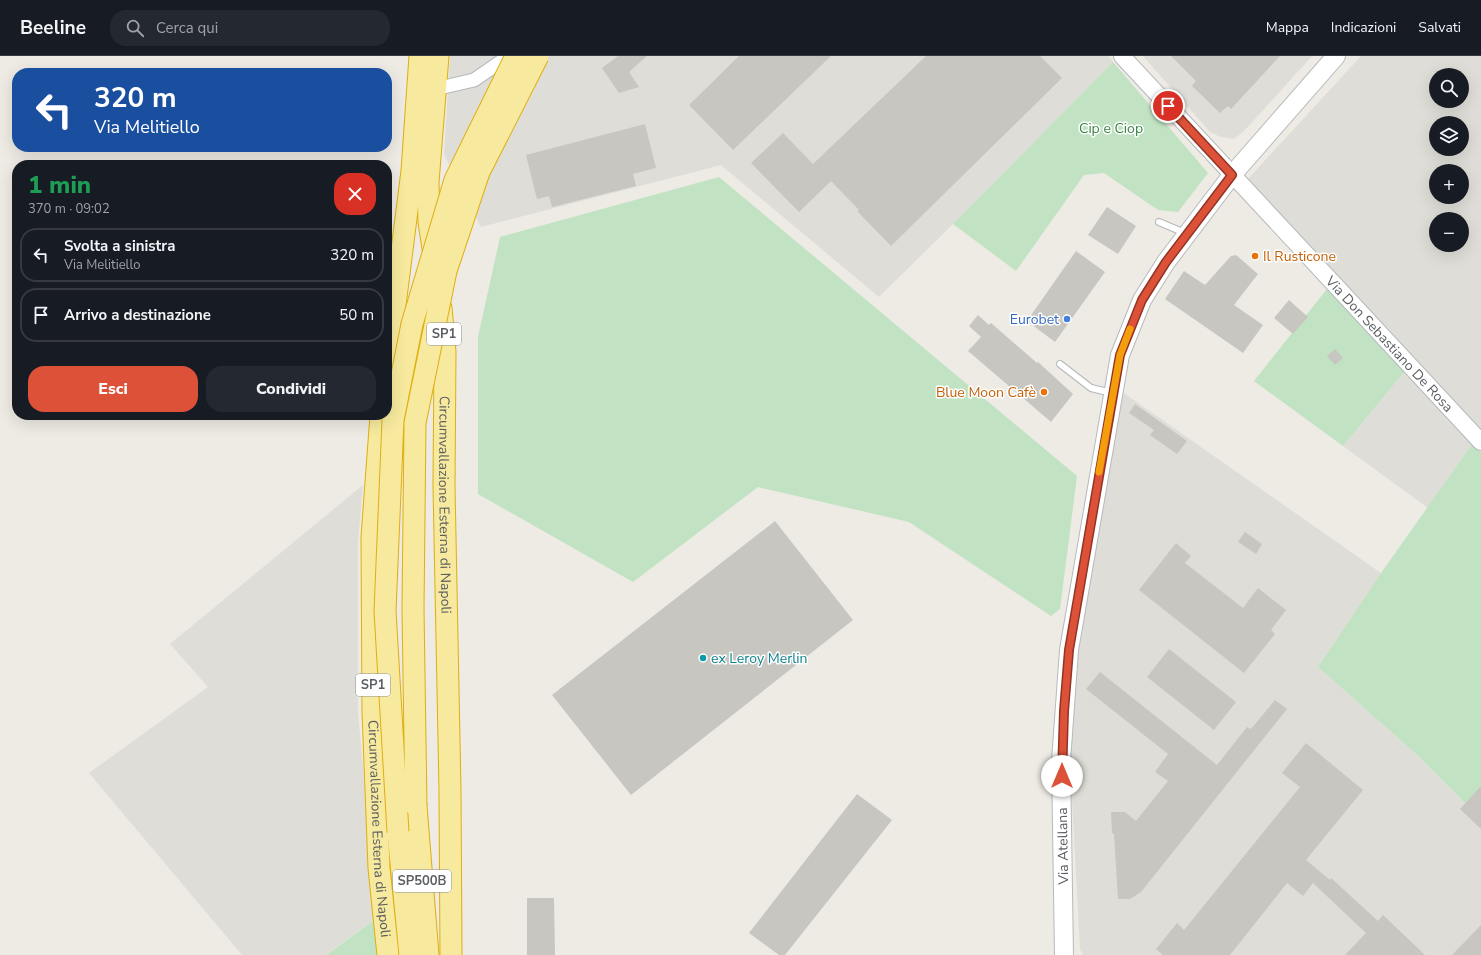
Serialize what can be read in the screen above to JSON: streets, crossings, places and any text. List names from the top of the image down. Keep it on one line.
{"streets":{"highway":["SP1","Circumvallazione Esterna di Napoli","SP500B"],"main road":["Via Atellana"],"street":["Via Don Sebastiano De Rosa"]},"crossings":[["Via Don Sebastiano De Rosa","Via Atellana"]],"parks":["Cip e Ciop"],"places":["Il Rusticone","Eurobet","Blue Moon Cafè","ex Leroy Merlin"],"page":{"header":"Beeline","search":"Cerca qui","nav":["Mappa","Indicazioni","Salvati"],"map_buttons":["+","−"],"turn":["320 m","Via Melitiello"],"heading":["1 min","370 m · 09:02"],"list":[{"name":"Svolta a sinistra","note":"Via Melitiello","value":"320 m"},{"name":"Arrivo a destinazione","value":"50 m"}],"buttons":["Esci","Condividi"]}}
